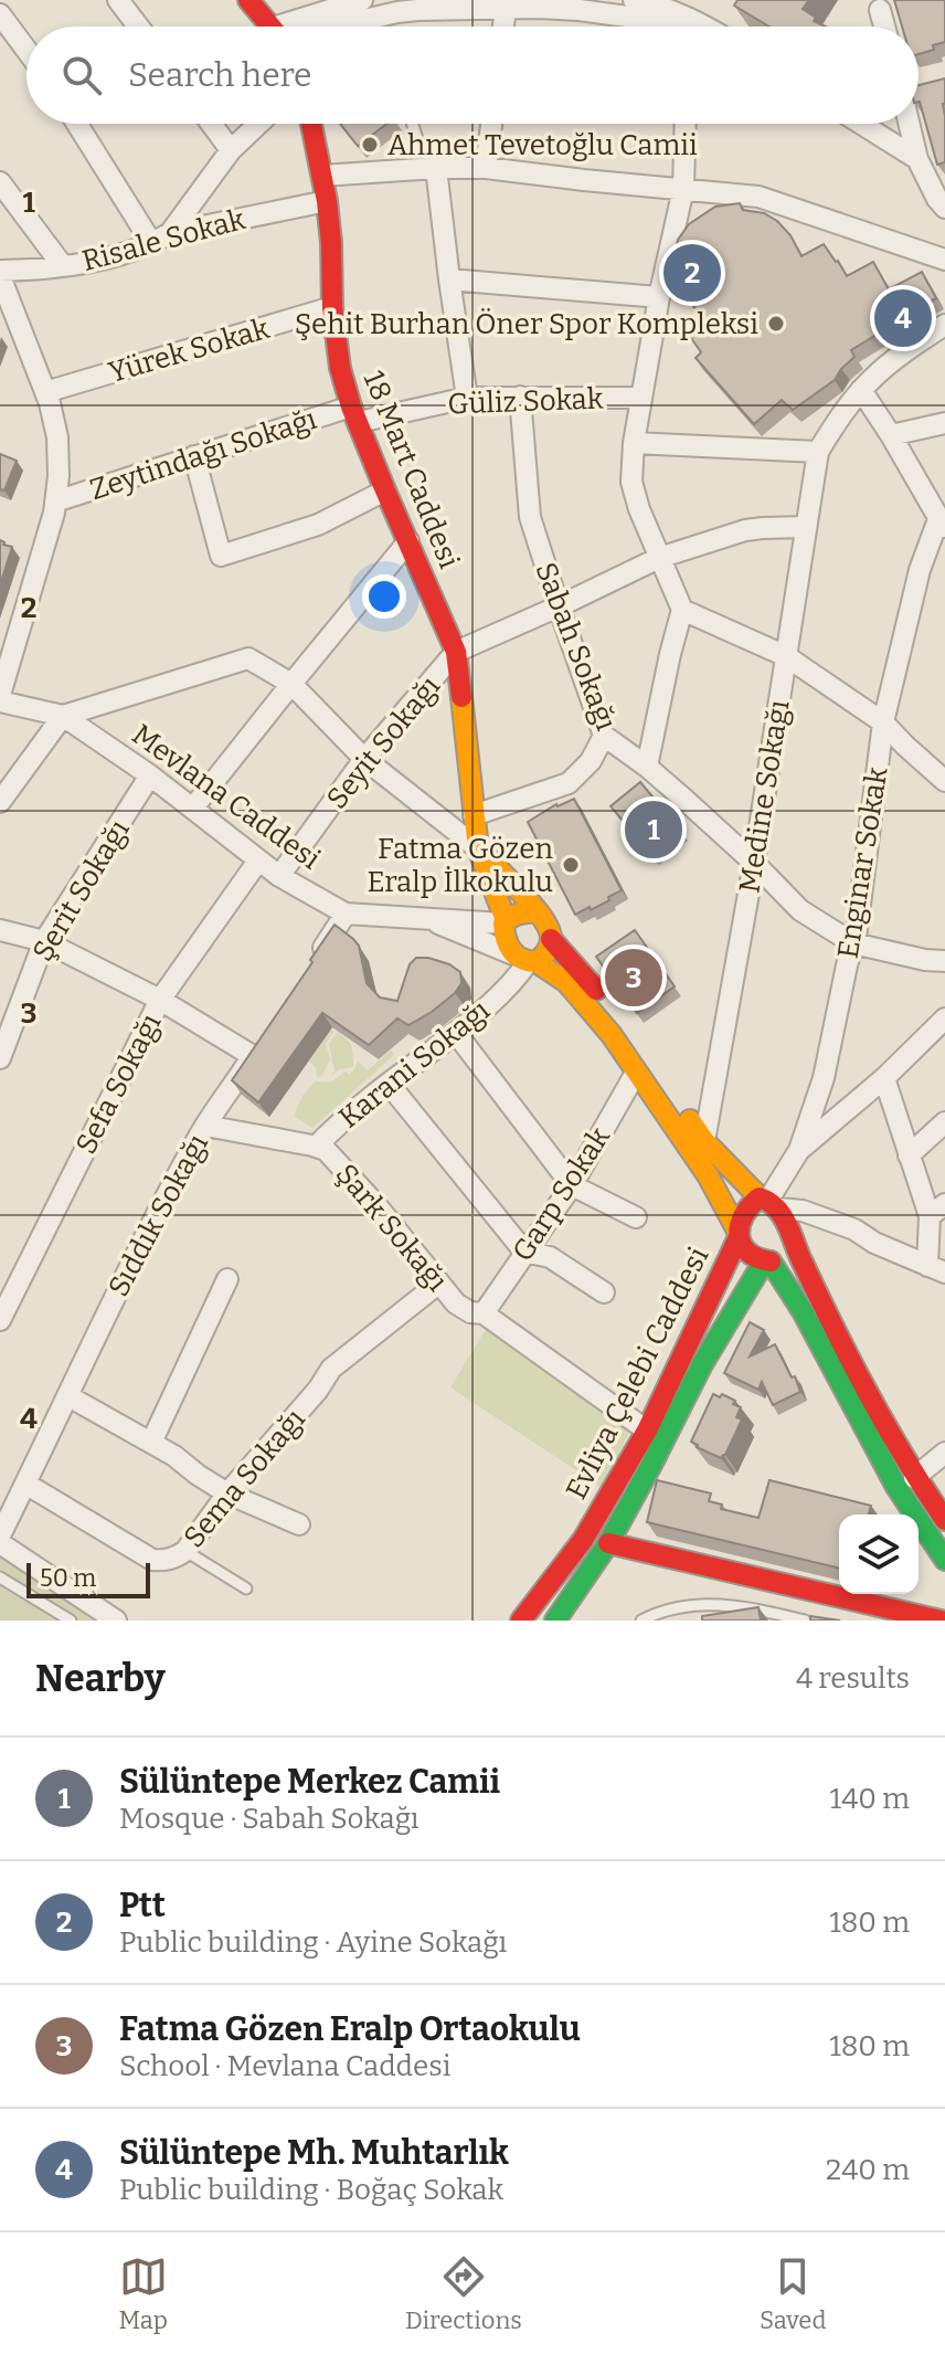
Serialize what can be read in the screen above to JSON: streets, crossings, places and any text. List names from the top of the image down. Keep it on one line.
{"streets":{"street":["Risale Sokak","Yürek Sokak","Güliz Sokak","Zeytindağı Sokağı","18 Mart Caddesi","Sabah Sokağı","Seyit Sokağı","Mevlana Caddesi","Medine Sokağı","Enginar Sokak","Şerit Sokağı","Karani Sokağı","Sefa Sokağı","Garp Sokak","Sıddık Sokağı","Şark Sokağı","Evliya Çelebi Caddesi","Sema Sokağı"]},"crossings":[["Risale Sokak","18 Mart Caddesi"],["Yürek Sokak","18 Mart Caddesi"],["Güliz Sokak","Zeytindağı Sokağı"],["Güliz Sokak","18 Mart Caddesi"],["Güliz Sokak","Sabah Sokağı"],["Zeytindağı Sokağı","18 Mart Caddesi"],["18 Mart Caddesi","Seyit Sokağı"],["18 Mart Caddesi","Mevlana Caddesi"],["18 Mart Caddesi","Karani Sokağı"],["Sabah Sokağı","Medine Sokağı"],["Sabah Sokağı","Enginar Sokak"],["Seyit Sokağı","Mevlana Caddesi"],["Mevlana Caddesi","Enginar Sokak"],["Mevlana Caddesi","Şerit Sokağı"],["Mevlana Caddesi","Karani Sokağı"],["Mevlana Caddesi","Sefa Sokağı"],["Mevlana Caddesi","Garp Sokak"],["Mevlana Caddesi","Evliya Çelebi Caddesi"],["Enginar Sokak","Evliya Çelebi Caddesi"],["Karani Sokağı","Şark Sokağı"],["Sefa Sokağı","Sıddık Sokağı"],["Garp Sokak","Şark Sokağı"],["Sıddık Sokağı","Şark Sokağı"],["Sıddık Sokağı","Sema Sokağı"],["Şark Sokağı","Evliya Çelebi Caddesi"],["Şark Sokağı","Sema Sokağı"]],"places":["Ahmet Tevetoğlu Camii","Şehit Burhan Öner Spor Kompleksi","Fatma Gözen Eralp İlkokulu"],"scale_bar":"50 m","page":{"search":"Search here","pins":["2","4","1","3"],"scale":"50 m","heading":["Nearby","4 results"],"list":[{"mark":"1","name":"Sülüntepe Merkez Camii","note":"Mosque · Sabah Sokağı","value":"140 m"},{"mark":"2","name":"Ptt","note":"Public building · Ayine Sokağı","value":"180 m"},{"mark":"3","name":"Fatma Gözen Eralp Ortaokulu","note":"School · Mevlana Caddesi","value":"180 m"},{"mark":"4","name":"Sülüntepe Mh. Muhtarlık","note":"Public building · Boğaç Sokak","value":"240 m"}],"nav":["Map","Directions","Saved"]},"grid":{"rows":["1","2","3","4"]}}
